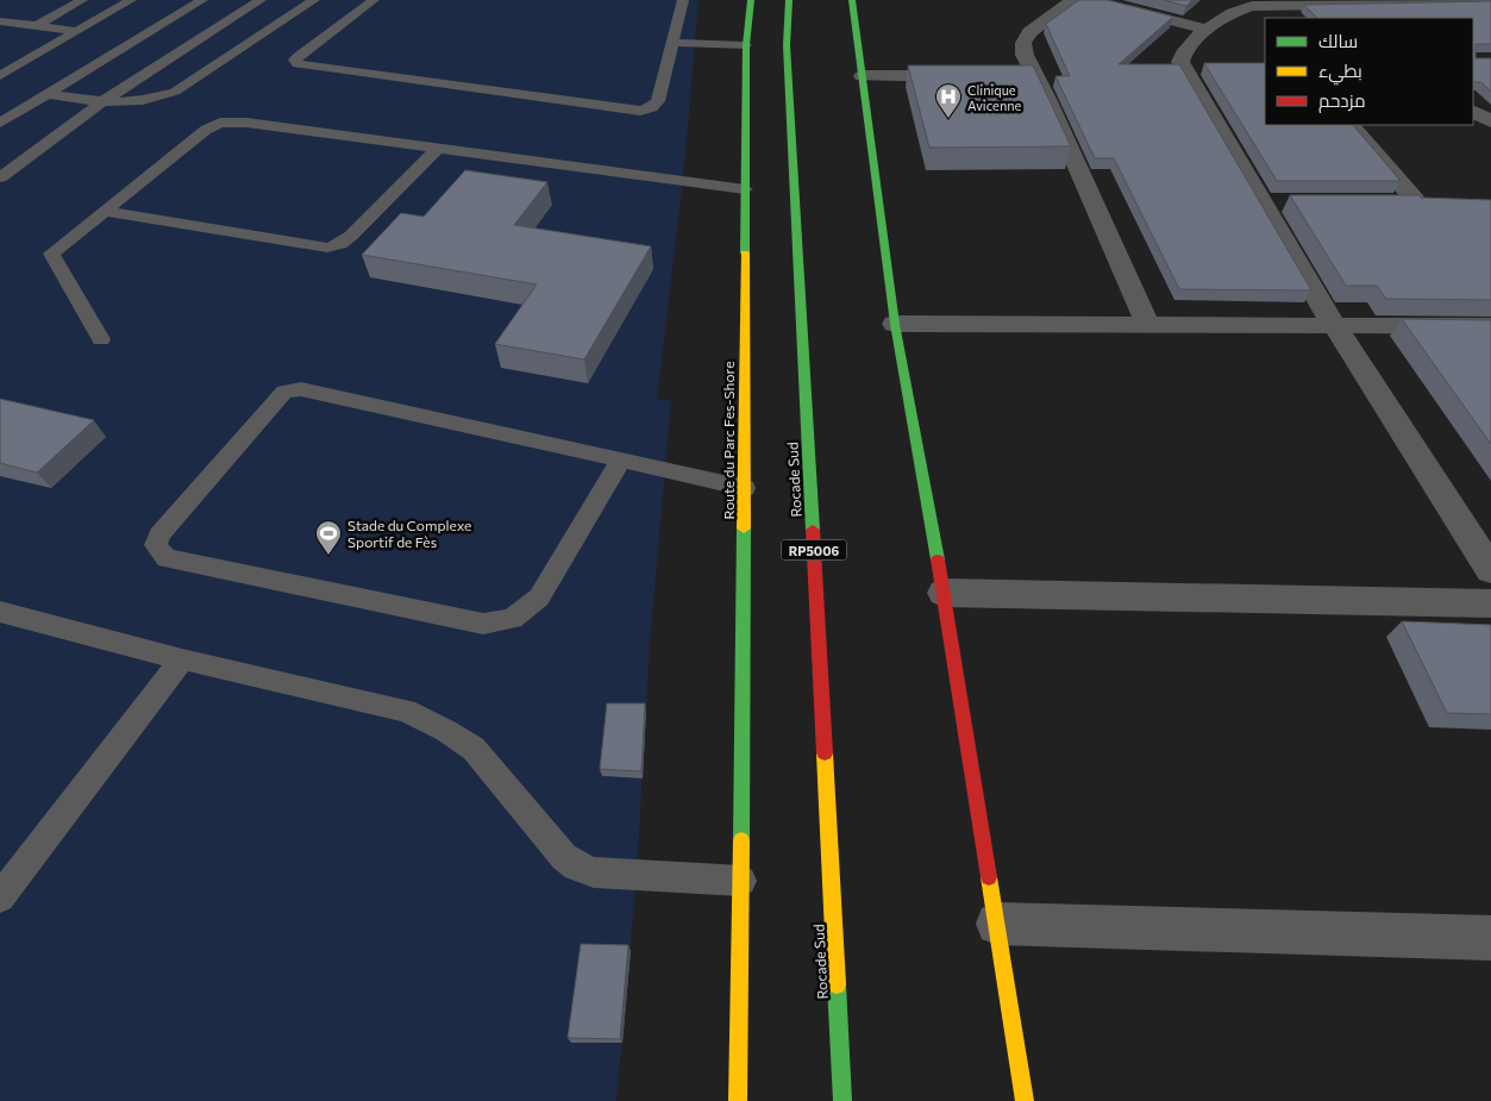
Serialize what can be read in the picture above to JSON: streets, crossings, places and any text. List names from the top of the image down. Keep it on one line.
{"streets":{"main road":["Route du Parc Fes-Shore","Rocade Sud","RP5006"]},"places":{"hospital":["Clinique Avicenne"],"sports":["Stade du Complexe Sportif de Fès"]},"legend":["سالك","بطيء","مزدحم"]}
